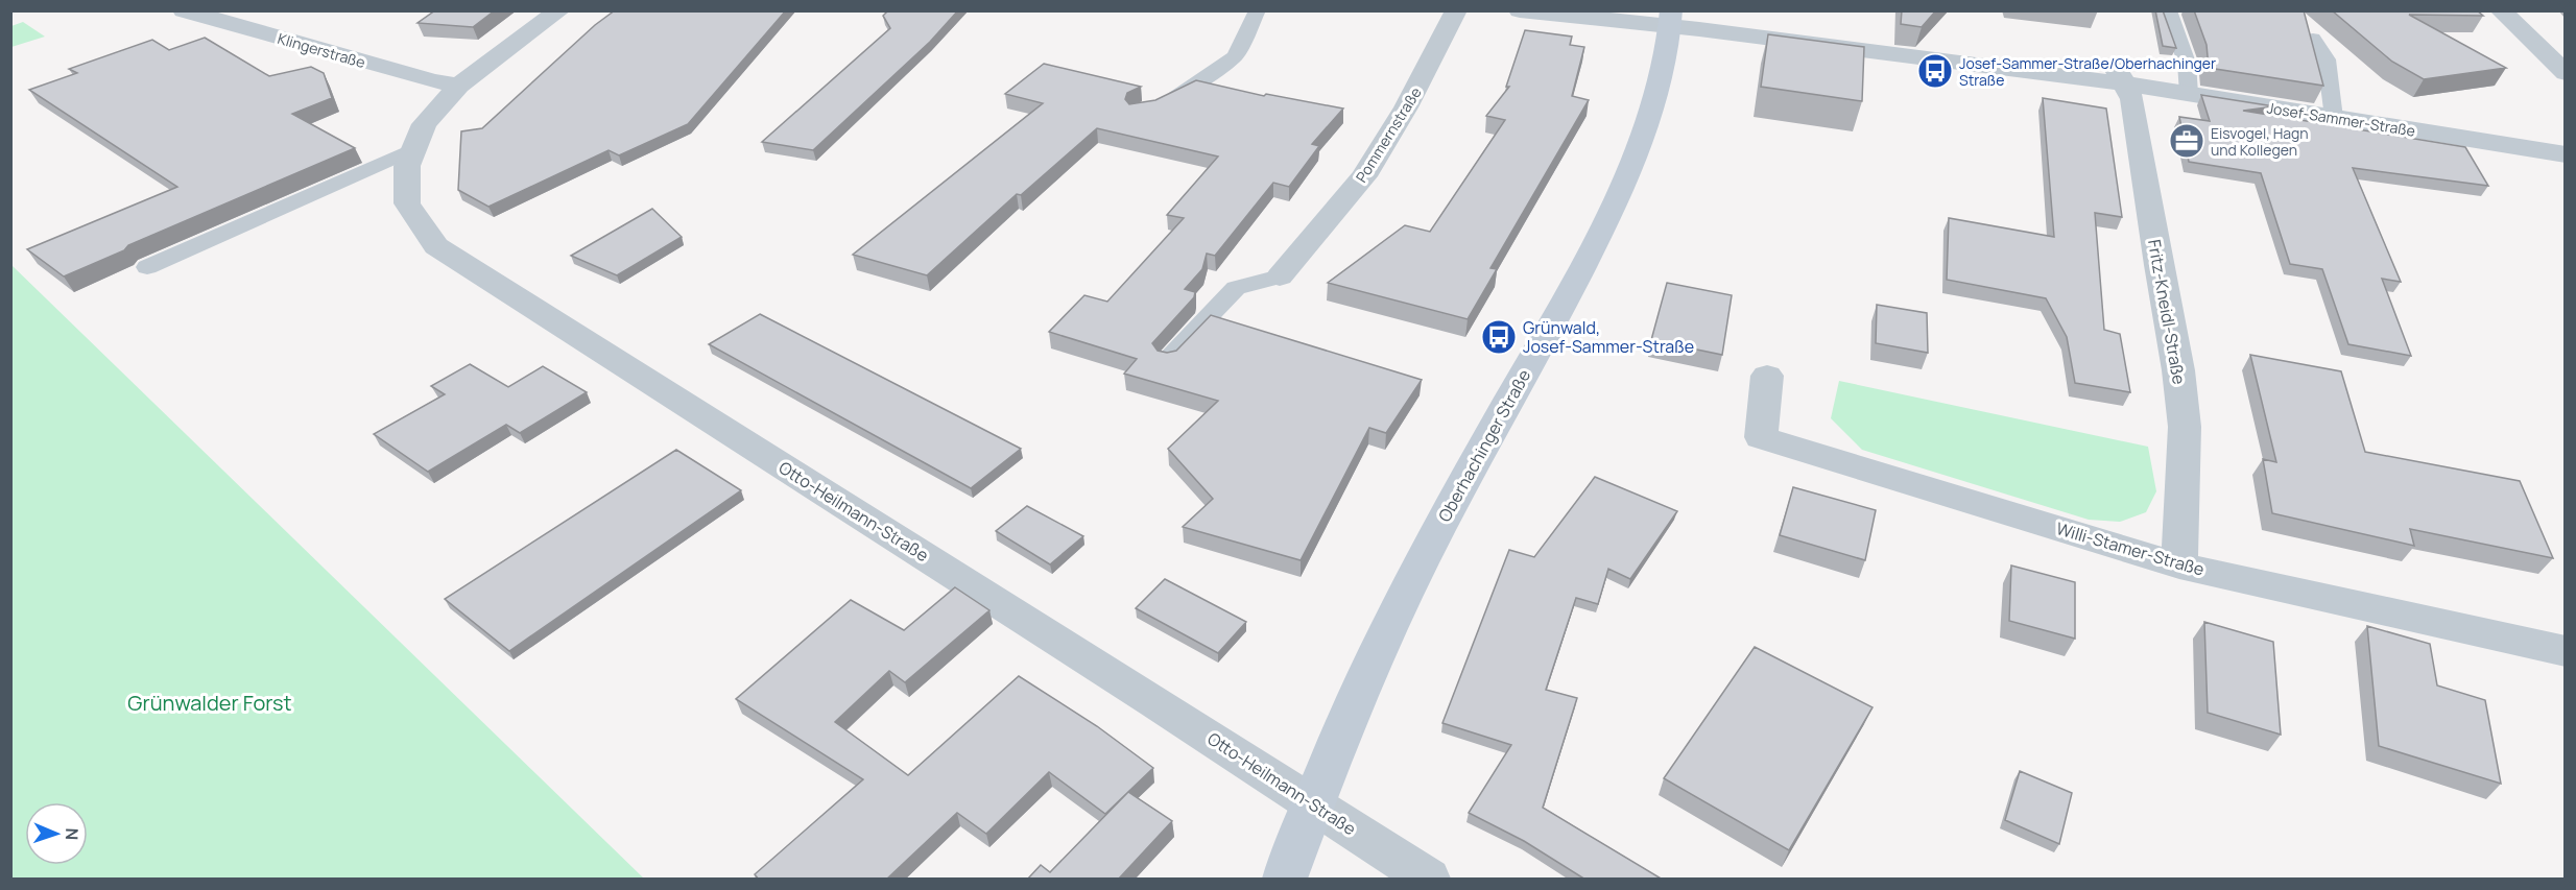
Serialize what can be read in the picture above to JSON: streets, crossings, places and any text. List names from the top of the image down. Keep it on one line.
{"streets":{"main road":["Oberhachinger Straße"],"street":["Klingerstraße","Josef-Sammer-Straße","Pommernstraße","Fritz-Kneidl-Straße","Otto-Heilmann-Straße","Willi-Stamer-Straße"]},"crossings":[["Klingerstraße","Otto-Heilmann-Straße"],["Josef-Sammer-Straße","Fritz-Kneidl-Straße"],["Josef-Sammer-Straße","Oberhachinger Straße"],["Fritz-Kneidl-Straße","Willi-Stamer-Straße"],["Oberhachinger Straße","Otto-Heilmann-Straße"]],"parks":["Grünwalder Forst"],"places":{"bus stop":["Josef-Sammer-Straße/Oberhachinger Straße","Grünwald, Josef-Sammer-Straße"],"office":["Eisvogel, Hagn und Kollegen"]},"north":"right"}
